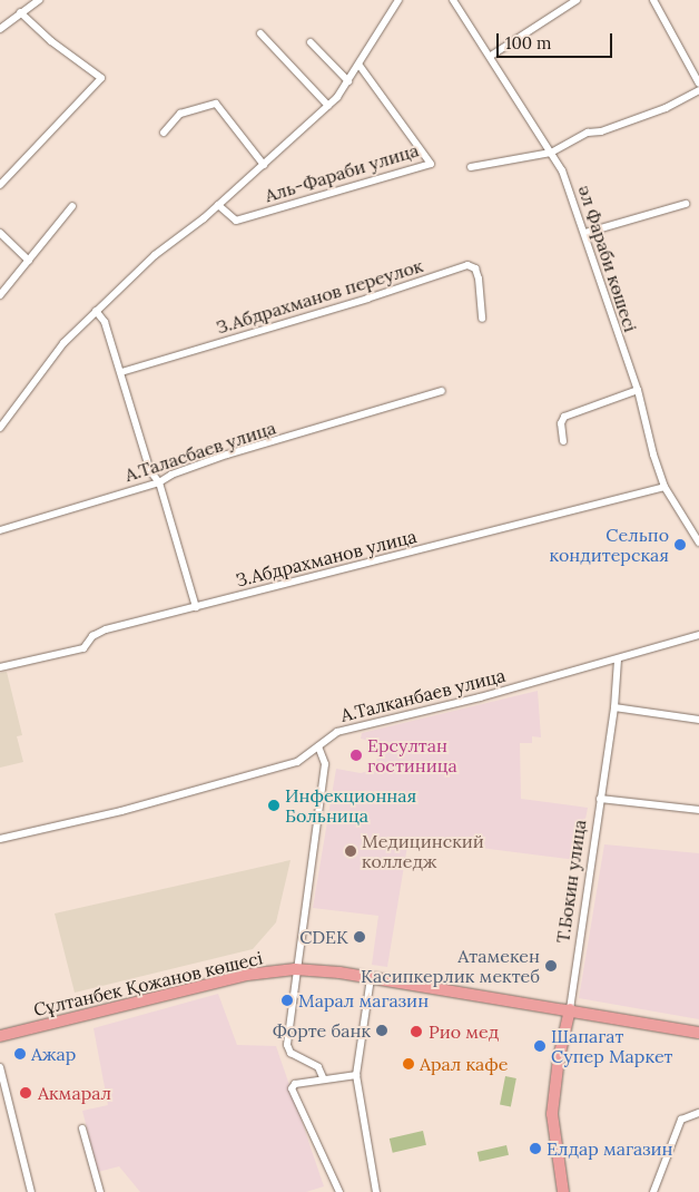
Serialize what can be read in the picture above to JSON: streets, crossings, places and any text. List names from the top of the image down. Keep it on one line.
{"streets":{"main road":["Т.Бокин улица","Сұлтанбек Қожанов көшесі"],"street":["Аль-Фараби улица","әл Фараби көшесі","З.Абдрахманов переулок","А.Таласбаев улица","З.Абдрахманов улица","А.Талканбаев улица"]},"crossings":[["әл Фараби көшесі","З.Абдрахманов улица"],["А.Талканбаев улица","Т.Бокин улица"],["Т.Бокин улица","Сұлтанбек Қожанов көшесі"]],"places":["Сельпо кондитерская","Ерсултан гостиница","Инфекционная Больница","Медицинский колледж","CDEK","Атамекен Касипкерлик мектеб","Марал магазин","Форте банк","Рио мед","Шапагат Супер Маркет","Ажар","Арал кафе","Акмарал","Елдар магазин"],"scale_bar":"100 m"}
